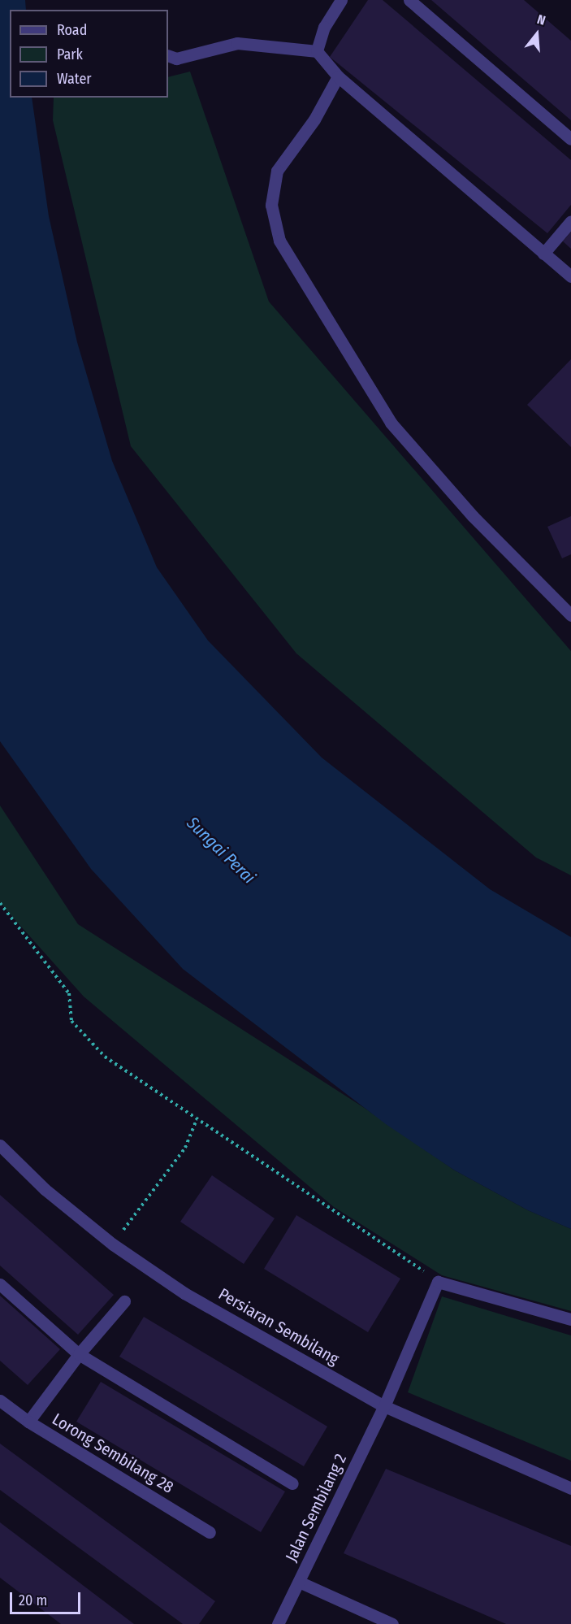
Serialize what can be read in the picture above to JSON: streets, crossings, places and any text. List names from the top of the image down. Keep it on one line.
{"streets":{"street":["Persiaran Sembilang","Lorong Sembilang 28","Jalan Sembilang 2"]},"crossings":[["Persiaran Sembilang","Jalan Sembilang 2"]],"water":["Sungai Perai"],"legend":["Road","Park","Water"],"scale_bar":"20 m","north":"top"}
